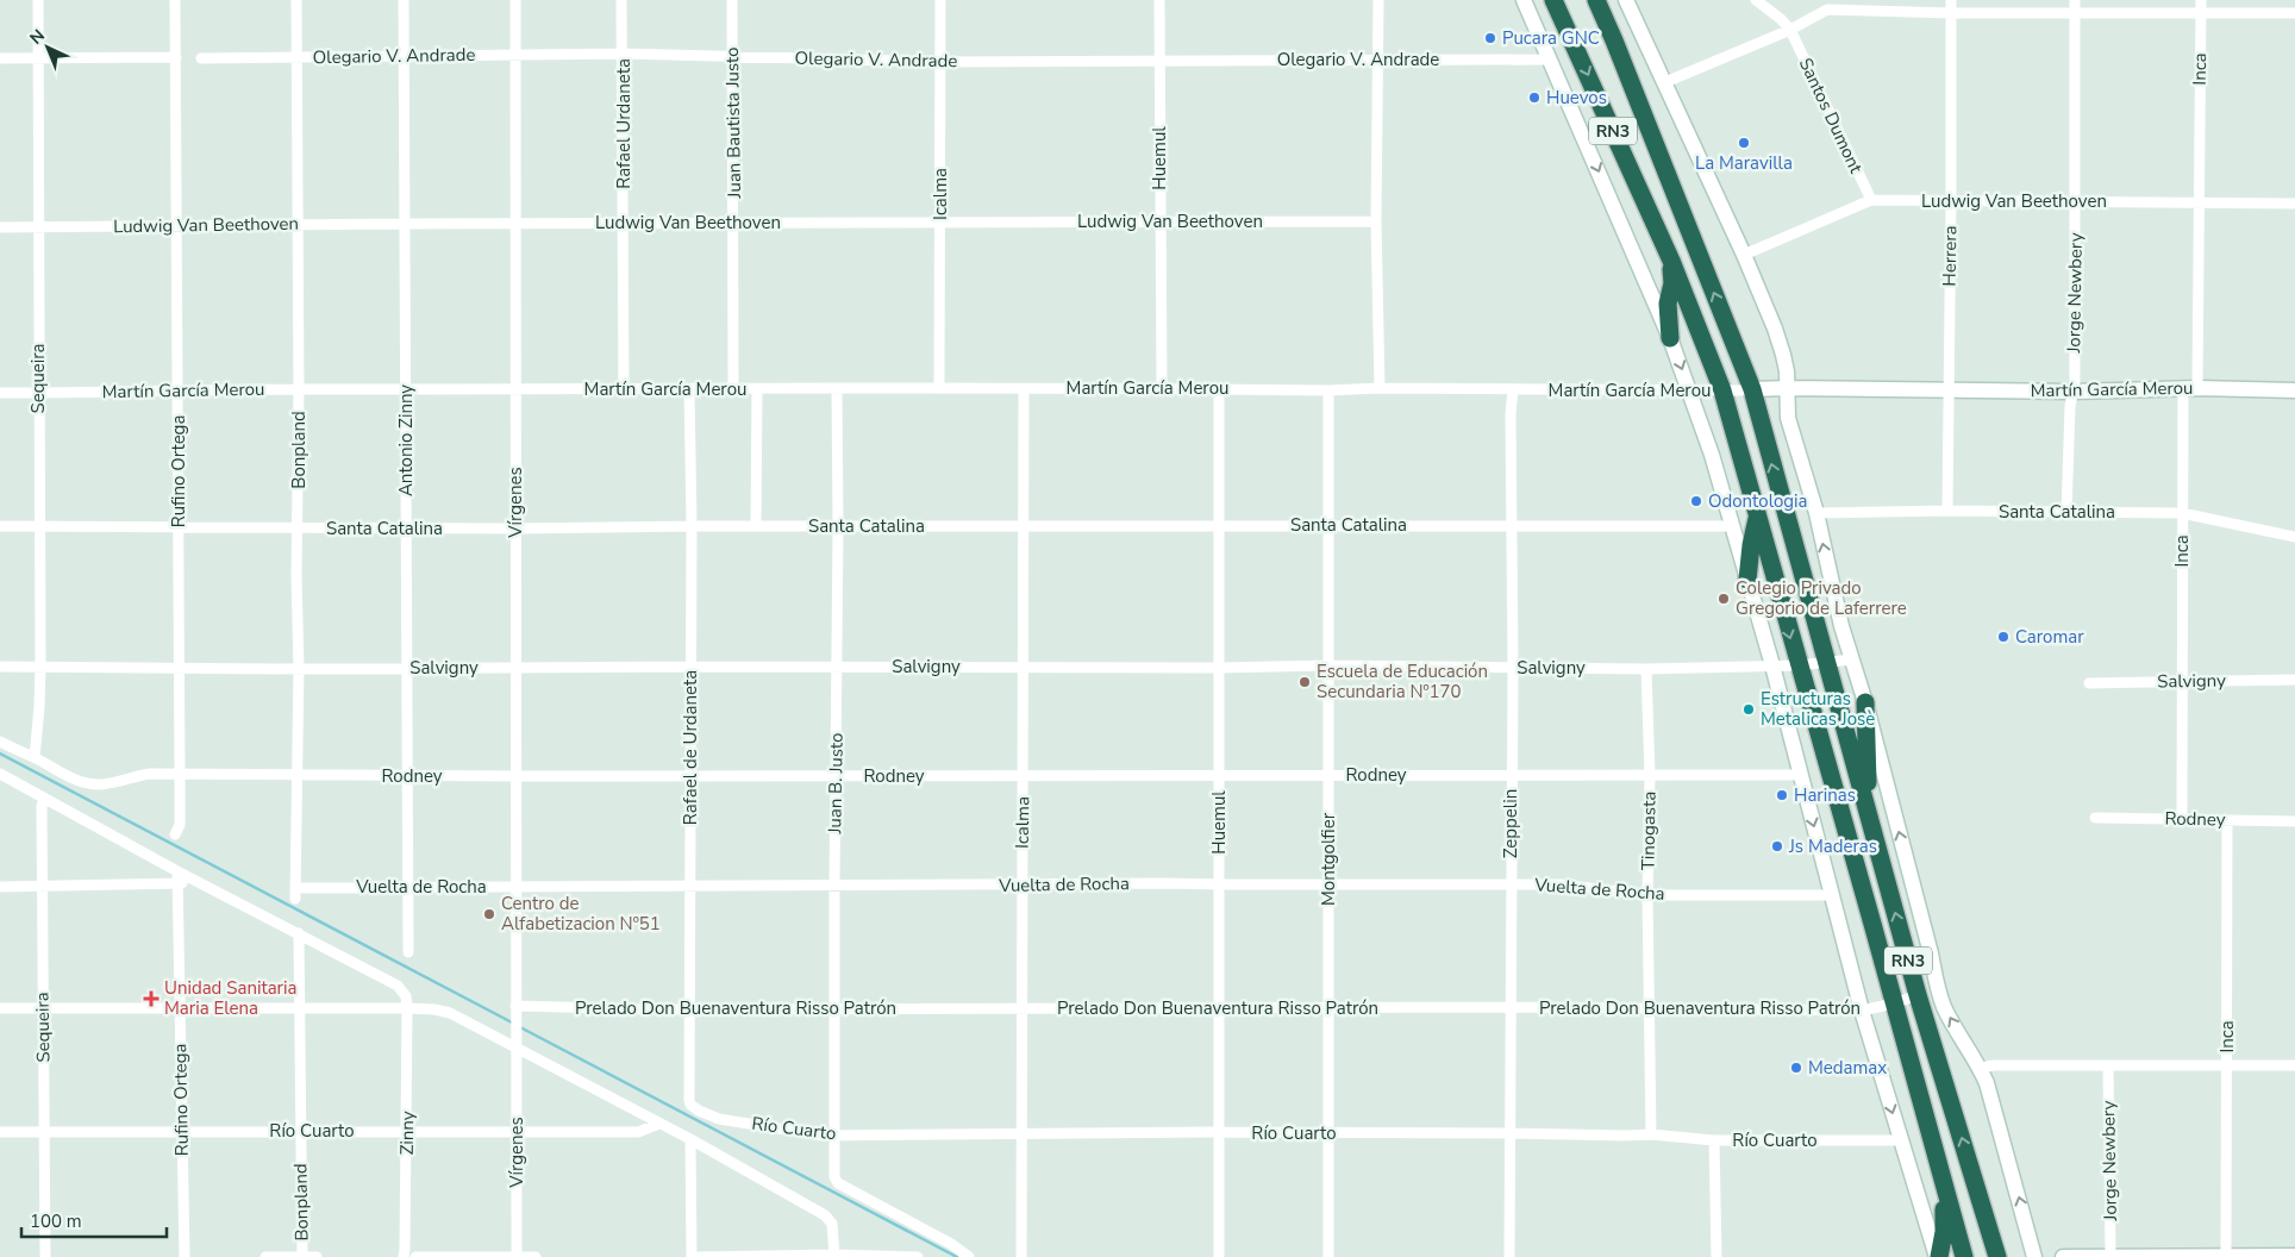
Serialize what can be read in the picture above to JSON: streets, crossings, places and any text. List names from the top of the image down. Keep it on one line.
{"streets":{"highway":["RN3"],"street":["Olegario V. Andrade","Inca","Santos Dumont","Juan Bautista Justo","Rafael Urdaneta","Huemul","Icalma","Ludwig Van Beethoven","Herrera","Jorge Newbery","Sequeira","Martín García Merou","Antonio Zinny","Bonpland","Rufino Ortega","Vírgenes","Santa Catalina","Salvigny","Rafael de Urdaneta","Rodney","Juan B. Justo","Zeppelin","Tinogasta","Montgolfier","Vuelta de Rocha","Prelado Don Buenaventura Risso Patrón","Río Cuarto","Zinny"]},"crossings":[["Olegario V. Andrade","Juan Bautista Justo"],["Olegario V. Andrade","Rafael Urdaneta"],["Olegario V. Andrade","Huemul"],["Olegario V. Andrade","Icalma"],["Olegario V. Andrade","Antonio Zinny"],["Olegario V. Andrade","Bonpland"],["Olegario V. Andrade","Vírgenes"],["Inca","Ludwig Van Beethoven"],["Inca","Martín García Merou"],["Inca","Santa Catalina"],["Inca","Salvigny"],["Inca","Rodney"],["Santos Dumont","Ludwig Van Beethoven"],["Juan Bautista Justo","Ludwig Van Beethoven"],["Juan Bautista Justo","Martín García Merou"],["Rafael Urdaneta","Ludwig Van Beethoven"],["Rafael Urdaneta","Martín García Merou"],["RN3","Martín García Merou"],["RN3","Salvigny"],["RN3","Prelado Don Buenaventura Risso Patrón"],["Huemul","Ludwig Van Beethoven"],["Huemul","Martín García Merou"],["Huemul","Santa Catalina"],["Huemul","Salvigny"],["Huemul","Rodney"],["Huemul","Vuelta de Rocha"],["Huemul","Prelado Don Buenaventura Risso Patrón"],["Huemul","Río Cuarto"],["Icalma","Ludwig Van Beethoven"],["Icalma","Martín García Merou"],["Icalma","Santa Catalina"],["Icalma","Salvigny"],["Icalma","Rodney"],["Icalma","Vuelta de Rocha"],["Icalma","Prelado Don Buenaventura Risso Patrón"],["Icalma","Río Cuarto"],["Ludwig Van Beethoven","Herrera"],["Ludwig Van Beethoven","Jorge Newbery"],["Ludwig Van Beethoven","Sequeira"],["Ludwig Van Beethoven","Antonio Zinny"],["Ludwig Van Beethoven","Bonpland"],["Ludwig Van Beethoven","Rufino Ortega"],["Ludwig Van Beethoven","Vírgenes"],["Herrera","Martín García Merou"],["Herrera","Santa Catalina"],["Jorge Newbery","Martín García Merou"],["Jorge Newbery","Santa Catalina"],["Sequeira","Martín García Merou"],["Sequeira","Santa Catalina"],["Sequeira","Salvigny"],["Sequeira","Rodney"],["Sequeira","Río Cuarto"],["Martín García Merou","Antonio Zinny"],["Martín García Merou","Bonpland"],["Martín García Merou","Rufino Ortega"],["Martín García Merou","Vírgenes"],["Martín García Merou","Rafael de Urdaneta"],["Martín García Merou","Juan B. Justo"],["Martín García Merou","Zeppelin"],["Martín García Merou","Montgolfier"],["Antonio Zinny","Santa Catalina"],["Antonio Zinny","Salvigny"],["Antonio Zinny","Rodney"],["Antonio Zinny","Vuelta de Rocha"],["Bonpland","Santa Catalina"],["Bonpland","Salvigny"],["Bonpland","Rodney"],["Bonpland","Vuelta de Rocha"],["Bonpland","Río Cuarto"],["Rufino Ortega","Santa Catalina"],["Rufino Ortega","Salvigny"],["Rufino Ortega","Rodney"],["Rufino Ortega","Río Cuarto"],["Vírgenes","Santa Catalina"],["Vírgenes","Salvigny"],["Vírgenes","Rodney"],["Vírgenes","Vuelta de Rocha"],["Vírgenes","Prelado Don Buenaventura Risso Patrón"],["Vírgenes","Río Cuarto"],["Santa Catalina","Rafael de Urdaneta"],["Santa Catalina","Juan B. Justo"],["Santa Catalina","Zeppelin"],["Santa Catalina","Montgolfier"],["Salvigny","Rafael de Urdaneta"],["Salvigny","Juan B. Justo"],["Salvigny","Zeppelin"],["Salvigny","Tinogasta"],["Salvigny","Montgolfier"],["Rafael de Urdaneta","Rodney"],["Rafael de Urdaneta","Vuelta de Rocha"],["Rafael de Urdaneta","Prelado Don Buenaventura Risso Patrón"],["Rafael de Urdaneta","Río Cuarto"],["Rodney","Juan B. Justo"],["Rodney","Zeppelin"],["Rodney","Tinogasta"],["Rodney","Montgolfier"],["Juan B. Justo","Vuelta de Rocha"],["Juan B. Justo","Prelado Don Buenaventura Risso Patrón"],["Juan B. Justo","Río Cuarto"],["Zeppelin","Vuelta de Rocha"],["Zeppelin","Prelado Don Buenaventura Risso Patrón"],["Zeppelin","Río Cuarto"],["Tinogasta","Vuelta de Rocha"],["Tinogasta","Prelado Don Buenaventura Risso Patrón"],["Tinogasta","Río Cuarto"],["Montgolfier","Vuelta de Rocha"],["Montgolfier","Prelado Don Buenaventura Risso Patrón"],["Montgolfier","Río Cuarto"],["Río Cuarto","Zinny"]],"places":{"other":["Pucara GNC","Huevos","La Maravilla","Odontologia","Colegio Privado Gregorio de Laferrere","Caromar","Escuela de Educación Secundaria Nº170","Estructuras Metalicas Josè","Harinas","Js Maderas","Centro de Alfabetizacion Nº51","Medamax"],"health":["Unidad Sanitaria Maria Elena"]},"scale_bar":"100 m","north":"top left"}
